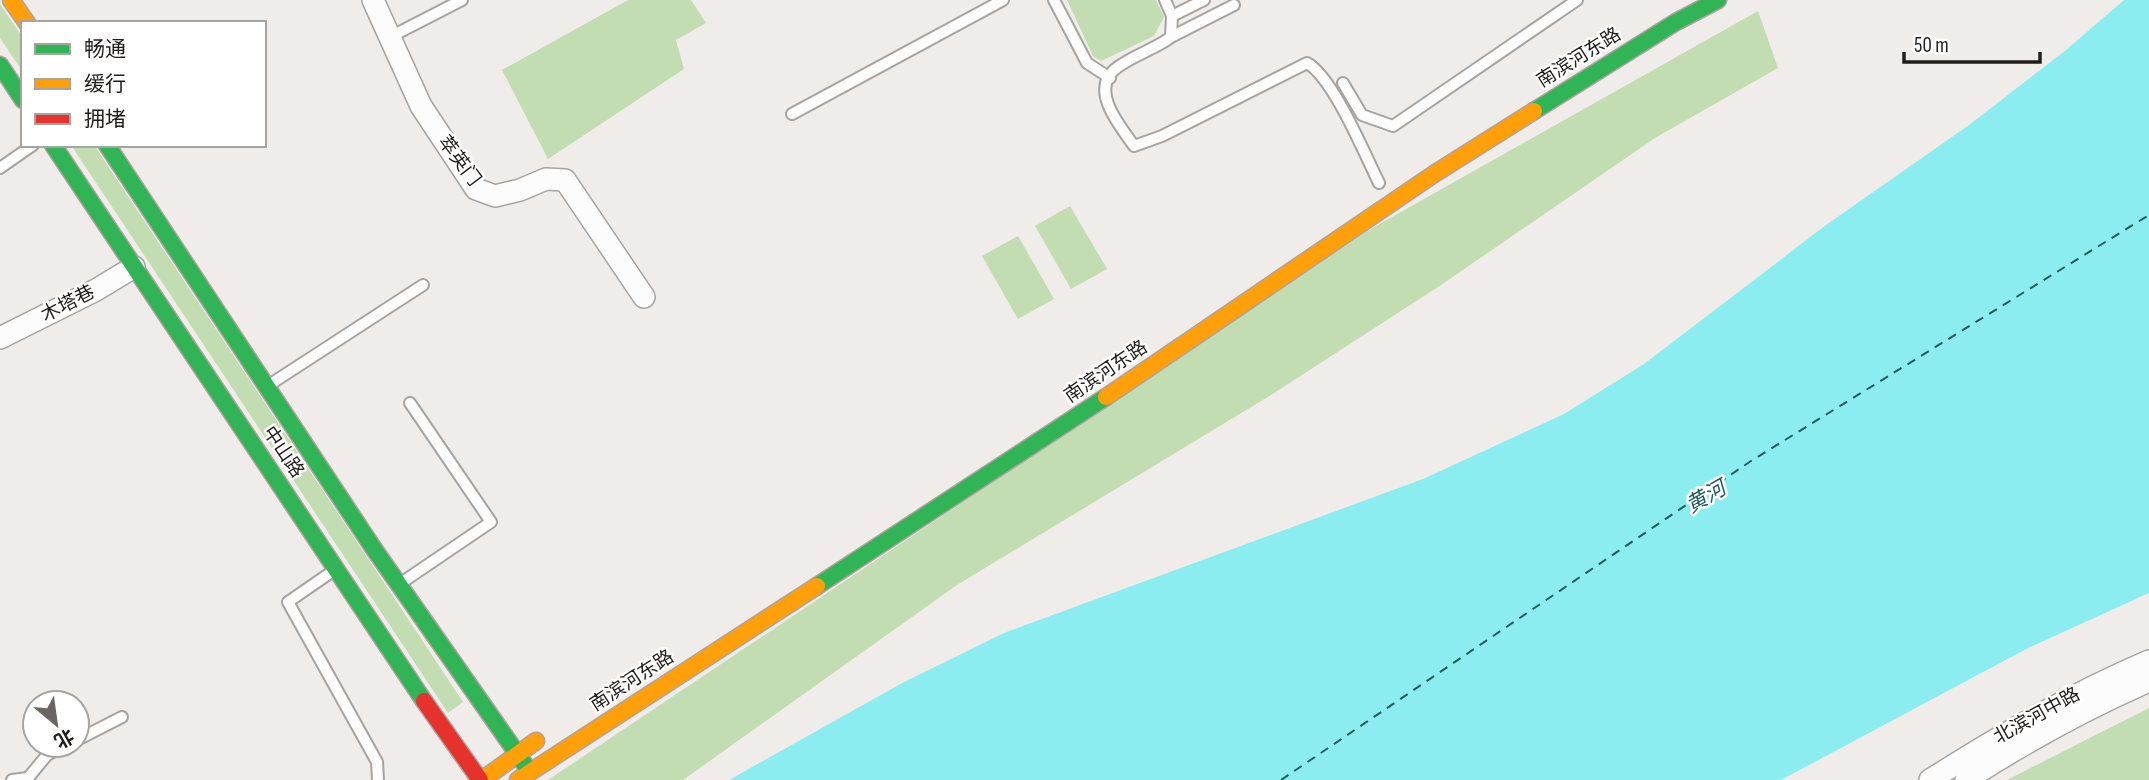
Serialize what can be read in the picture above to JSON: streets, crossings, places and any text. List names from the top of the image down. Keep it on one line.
{"streets":{"main road":["南滨河东路","中山路"],"street":["萃英门","木塔巷","北滨河中路"]},"crossings":[["南滨河东路","中山路"],["木塔巷","中山路"]],"water":["黄河"],"legend":["畅通","缓行","拥堵"],"scale_bar":"50 m","north":"bottom right"}
